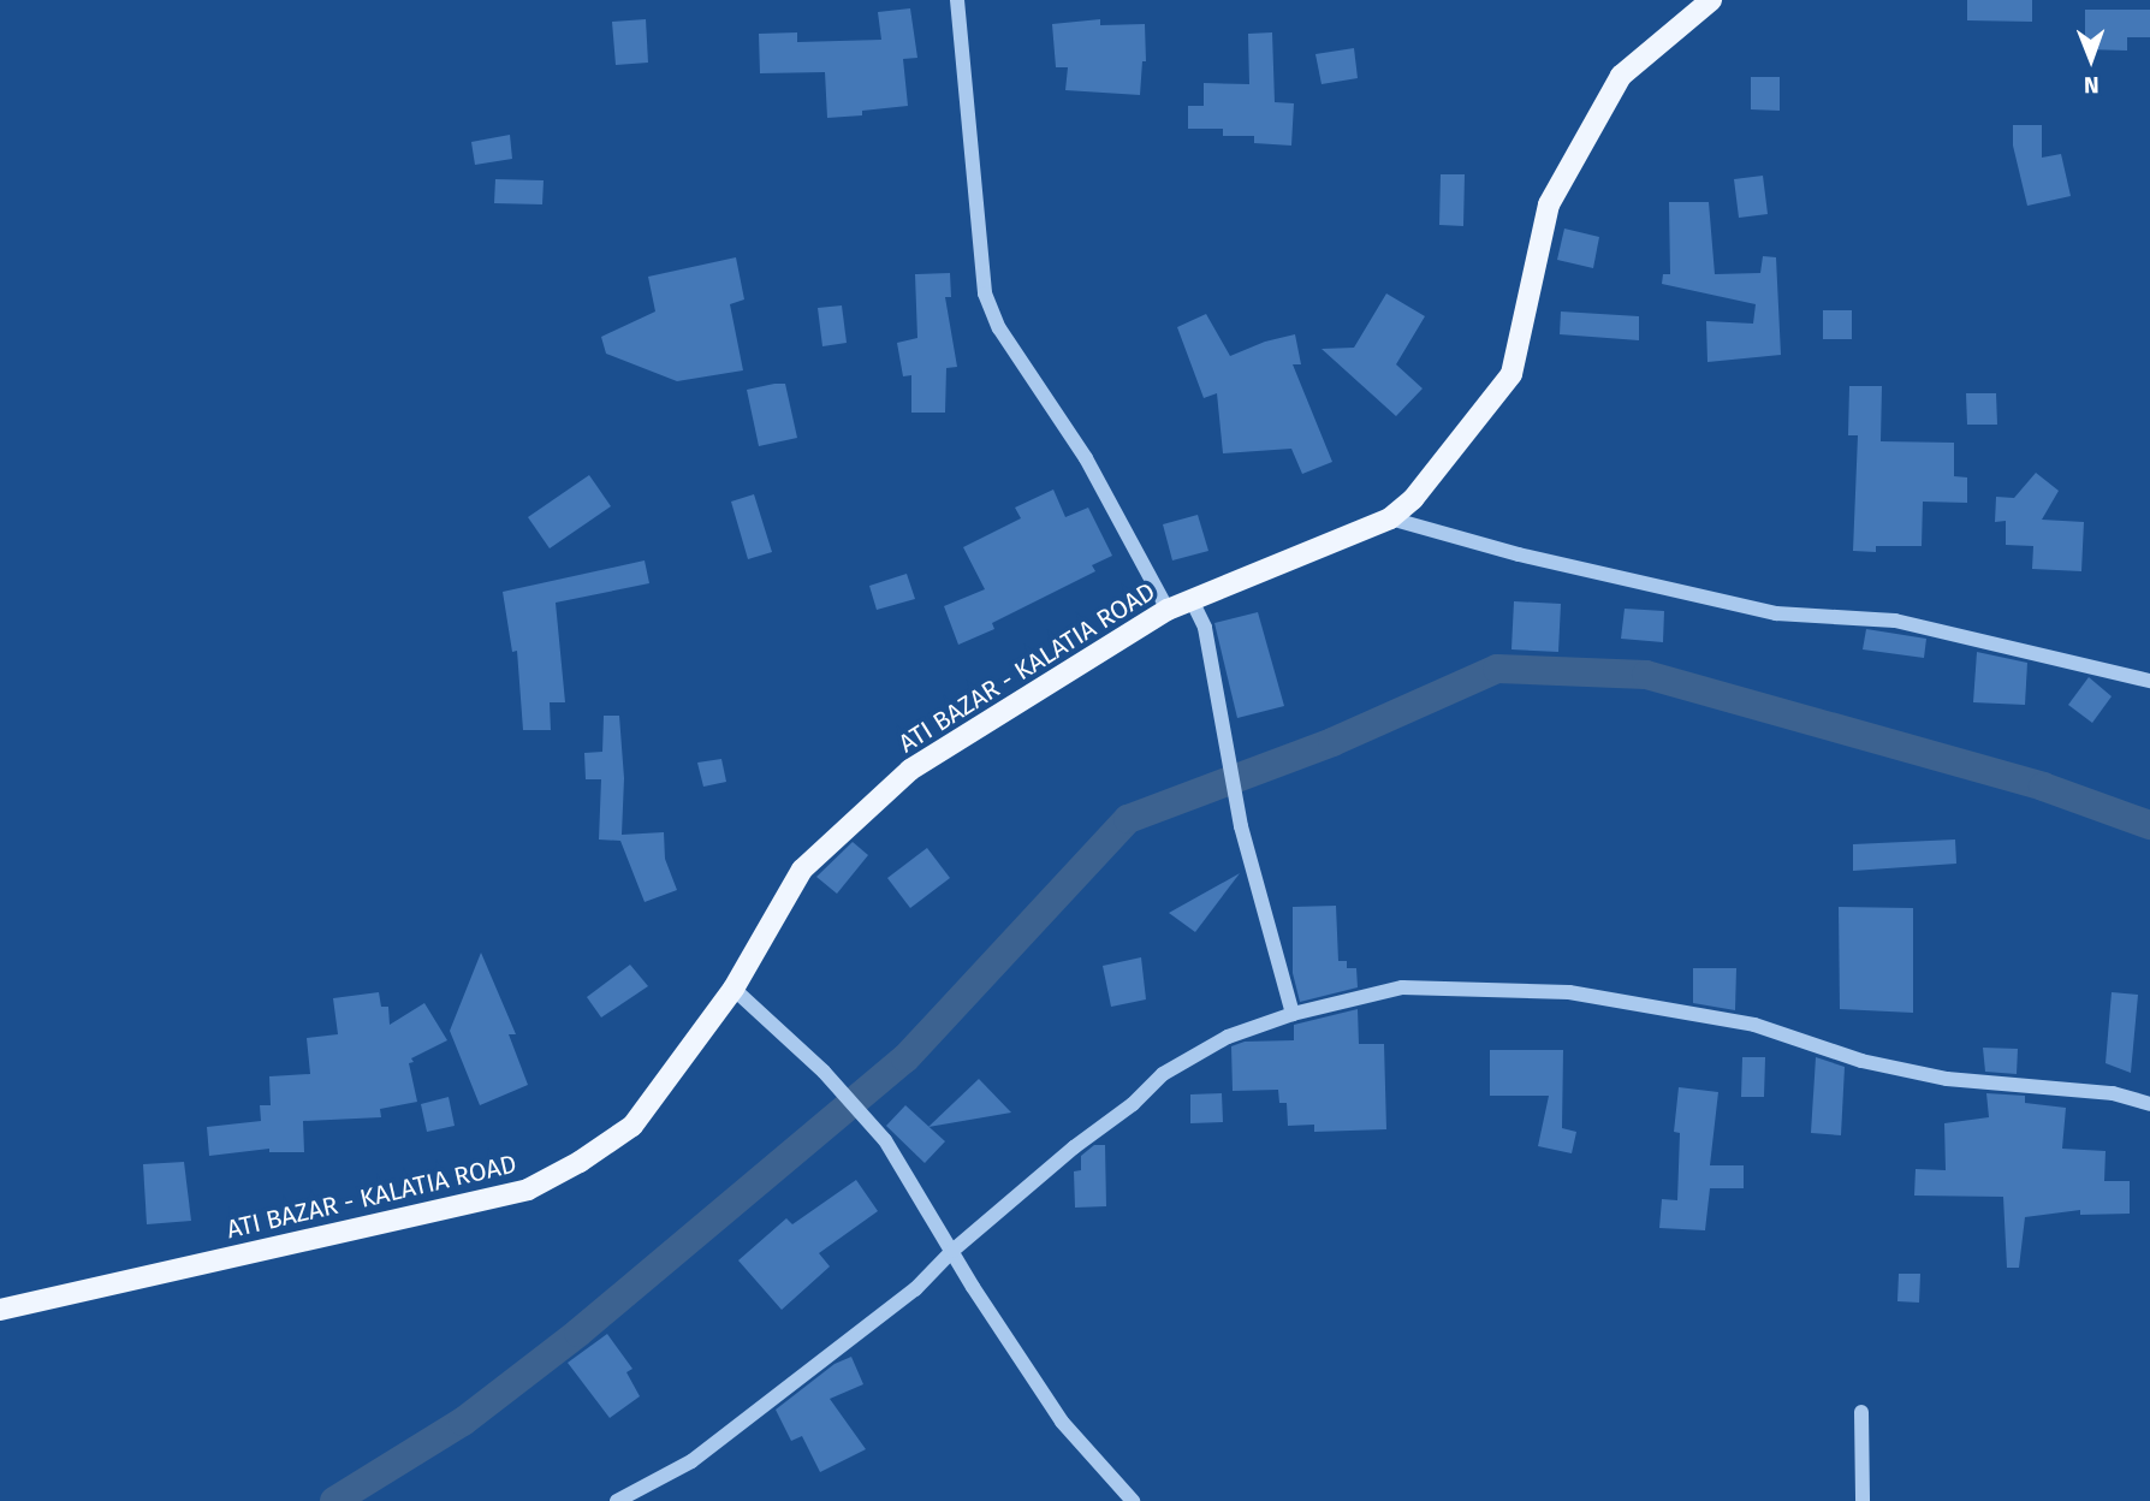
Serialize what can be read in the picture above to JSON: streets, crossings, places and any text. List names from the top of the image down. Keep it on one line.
{"streets":{"main road":["ATI BAZAR - KALATIA ROAD"]},"north":"bottom"}
